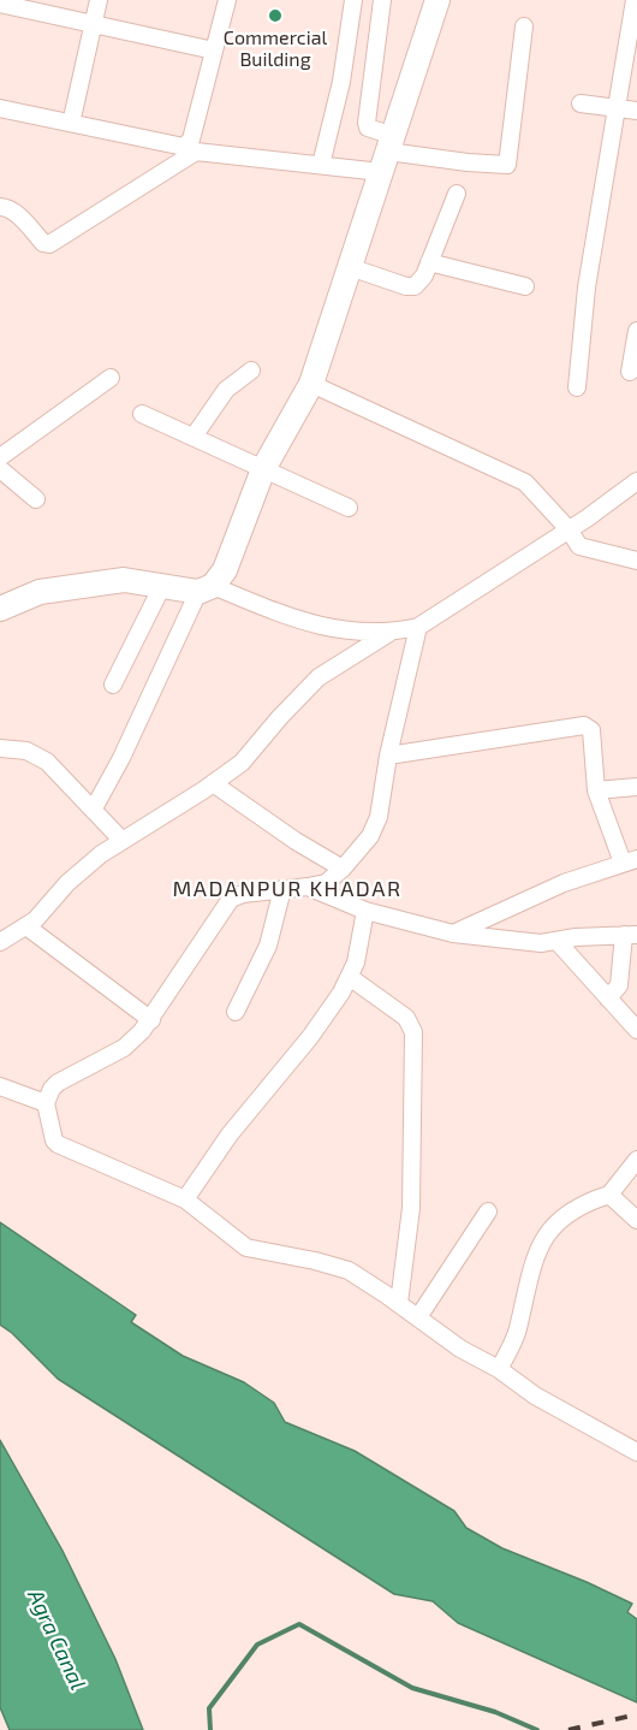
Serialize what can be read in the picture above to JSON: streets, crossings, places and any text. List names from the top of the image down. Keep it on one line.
{"districts":["MADANPUR KHADAR"],"water":["Agra Canal"],"places":["Commercial Building"]}
